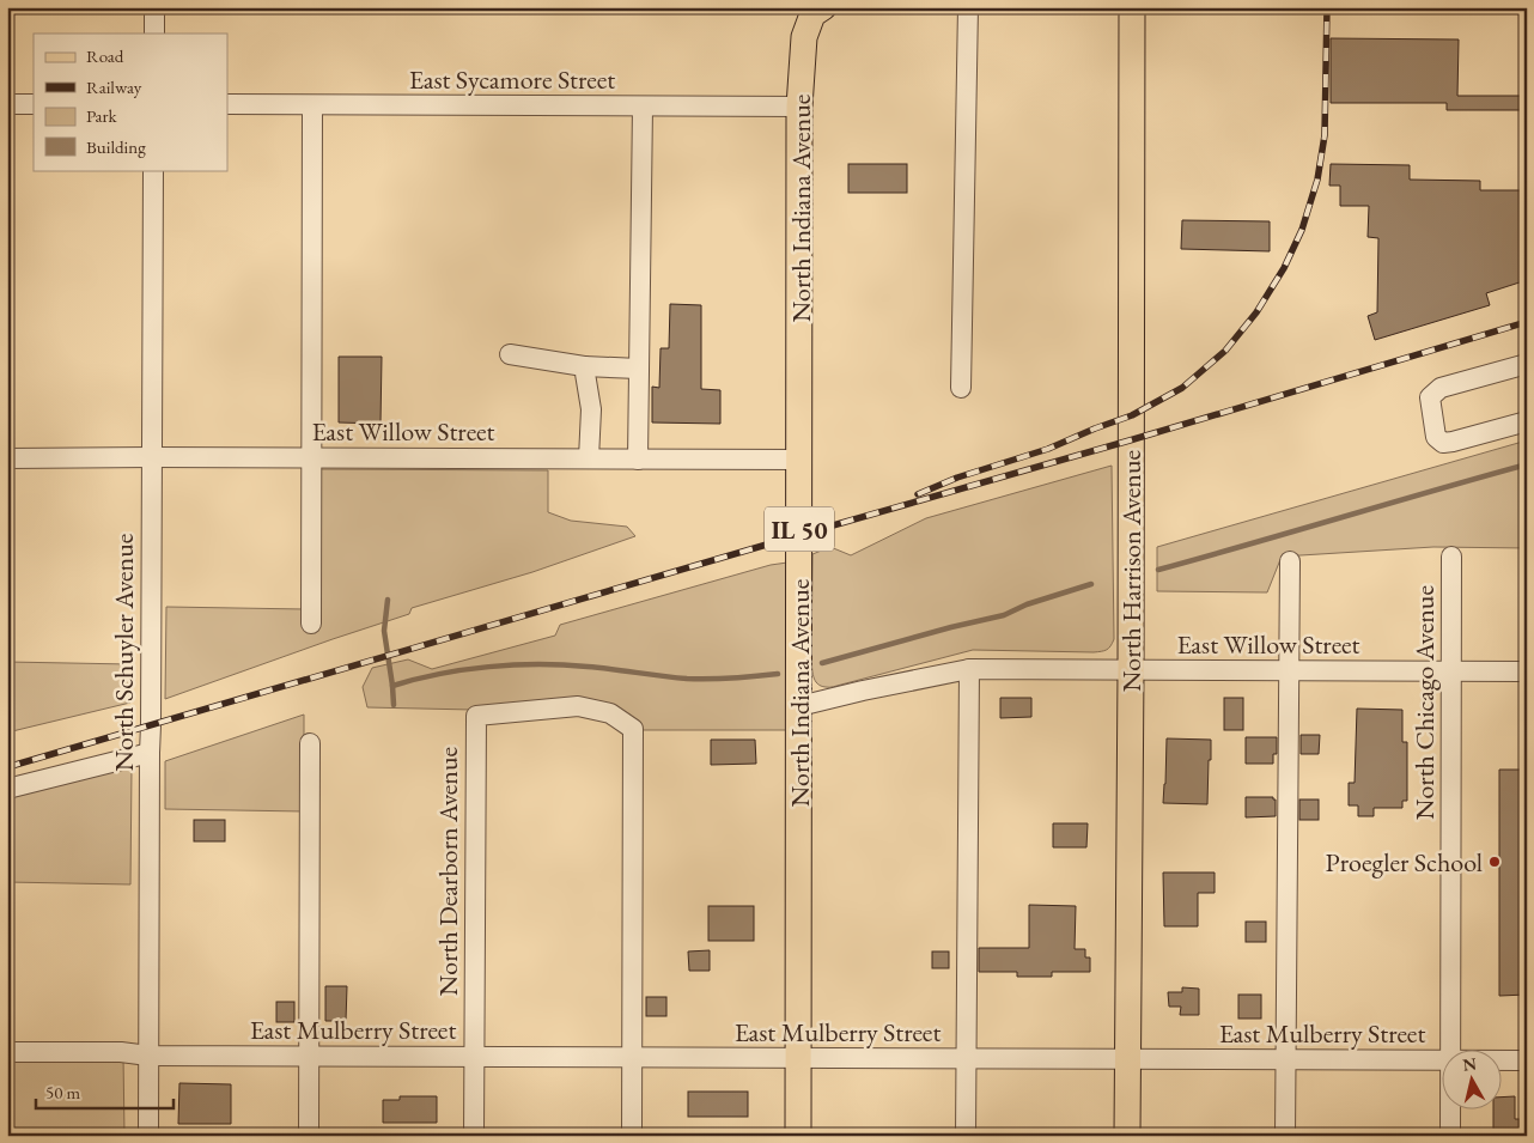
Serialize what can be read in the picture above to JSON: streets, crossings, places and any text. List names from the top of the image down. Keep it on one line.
{"streets":{"main road":["North Indiana Avenue","IL 50","North Harrison Avenue"],"street":["East Sycamore Street","East Willow Street","North Schuyler Avenue","North Chicago Avenue","North Dearborn Avenue","East Mulberry Street"]},"crossings":[["East Sycamore Street","North Indiana Avenue"],["North Indiana Avenue","East Willow Street"],["North Indiana Avenue","East Mulberry Street"],["East Willow Street","North Harrison Avenue"],["East Willow Street","North Schuyler Avenue"],["East Willow Street","North Chicago Avenue"],["North Harrison Avenue","East Mulberry Street"],["North Schuyler Avenue","East Mulberry Street"],["North Dearborn Avenue","East Mulberry Street"]],"places":["Proegler School"],"legend":["Road","Railway","Park","Building"],"scale_bar":"50 m","north":"top"}
